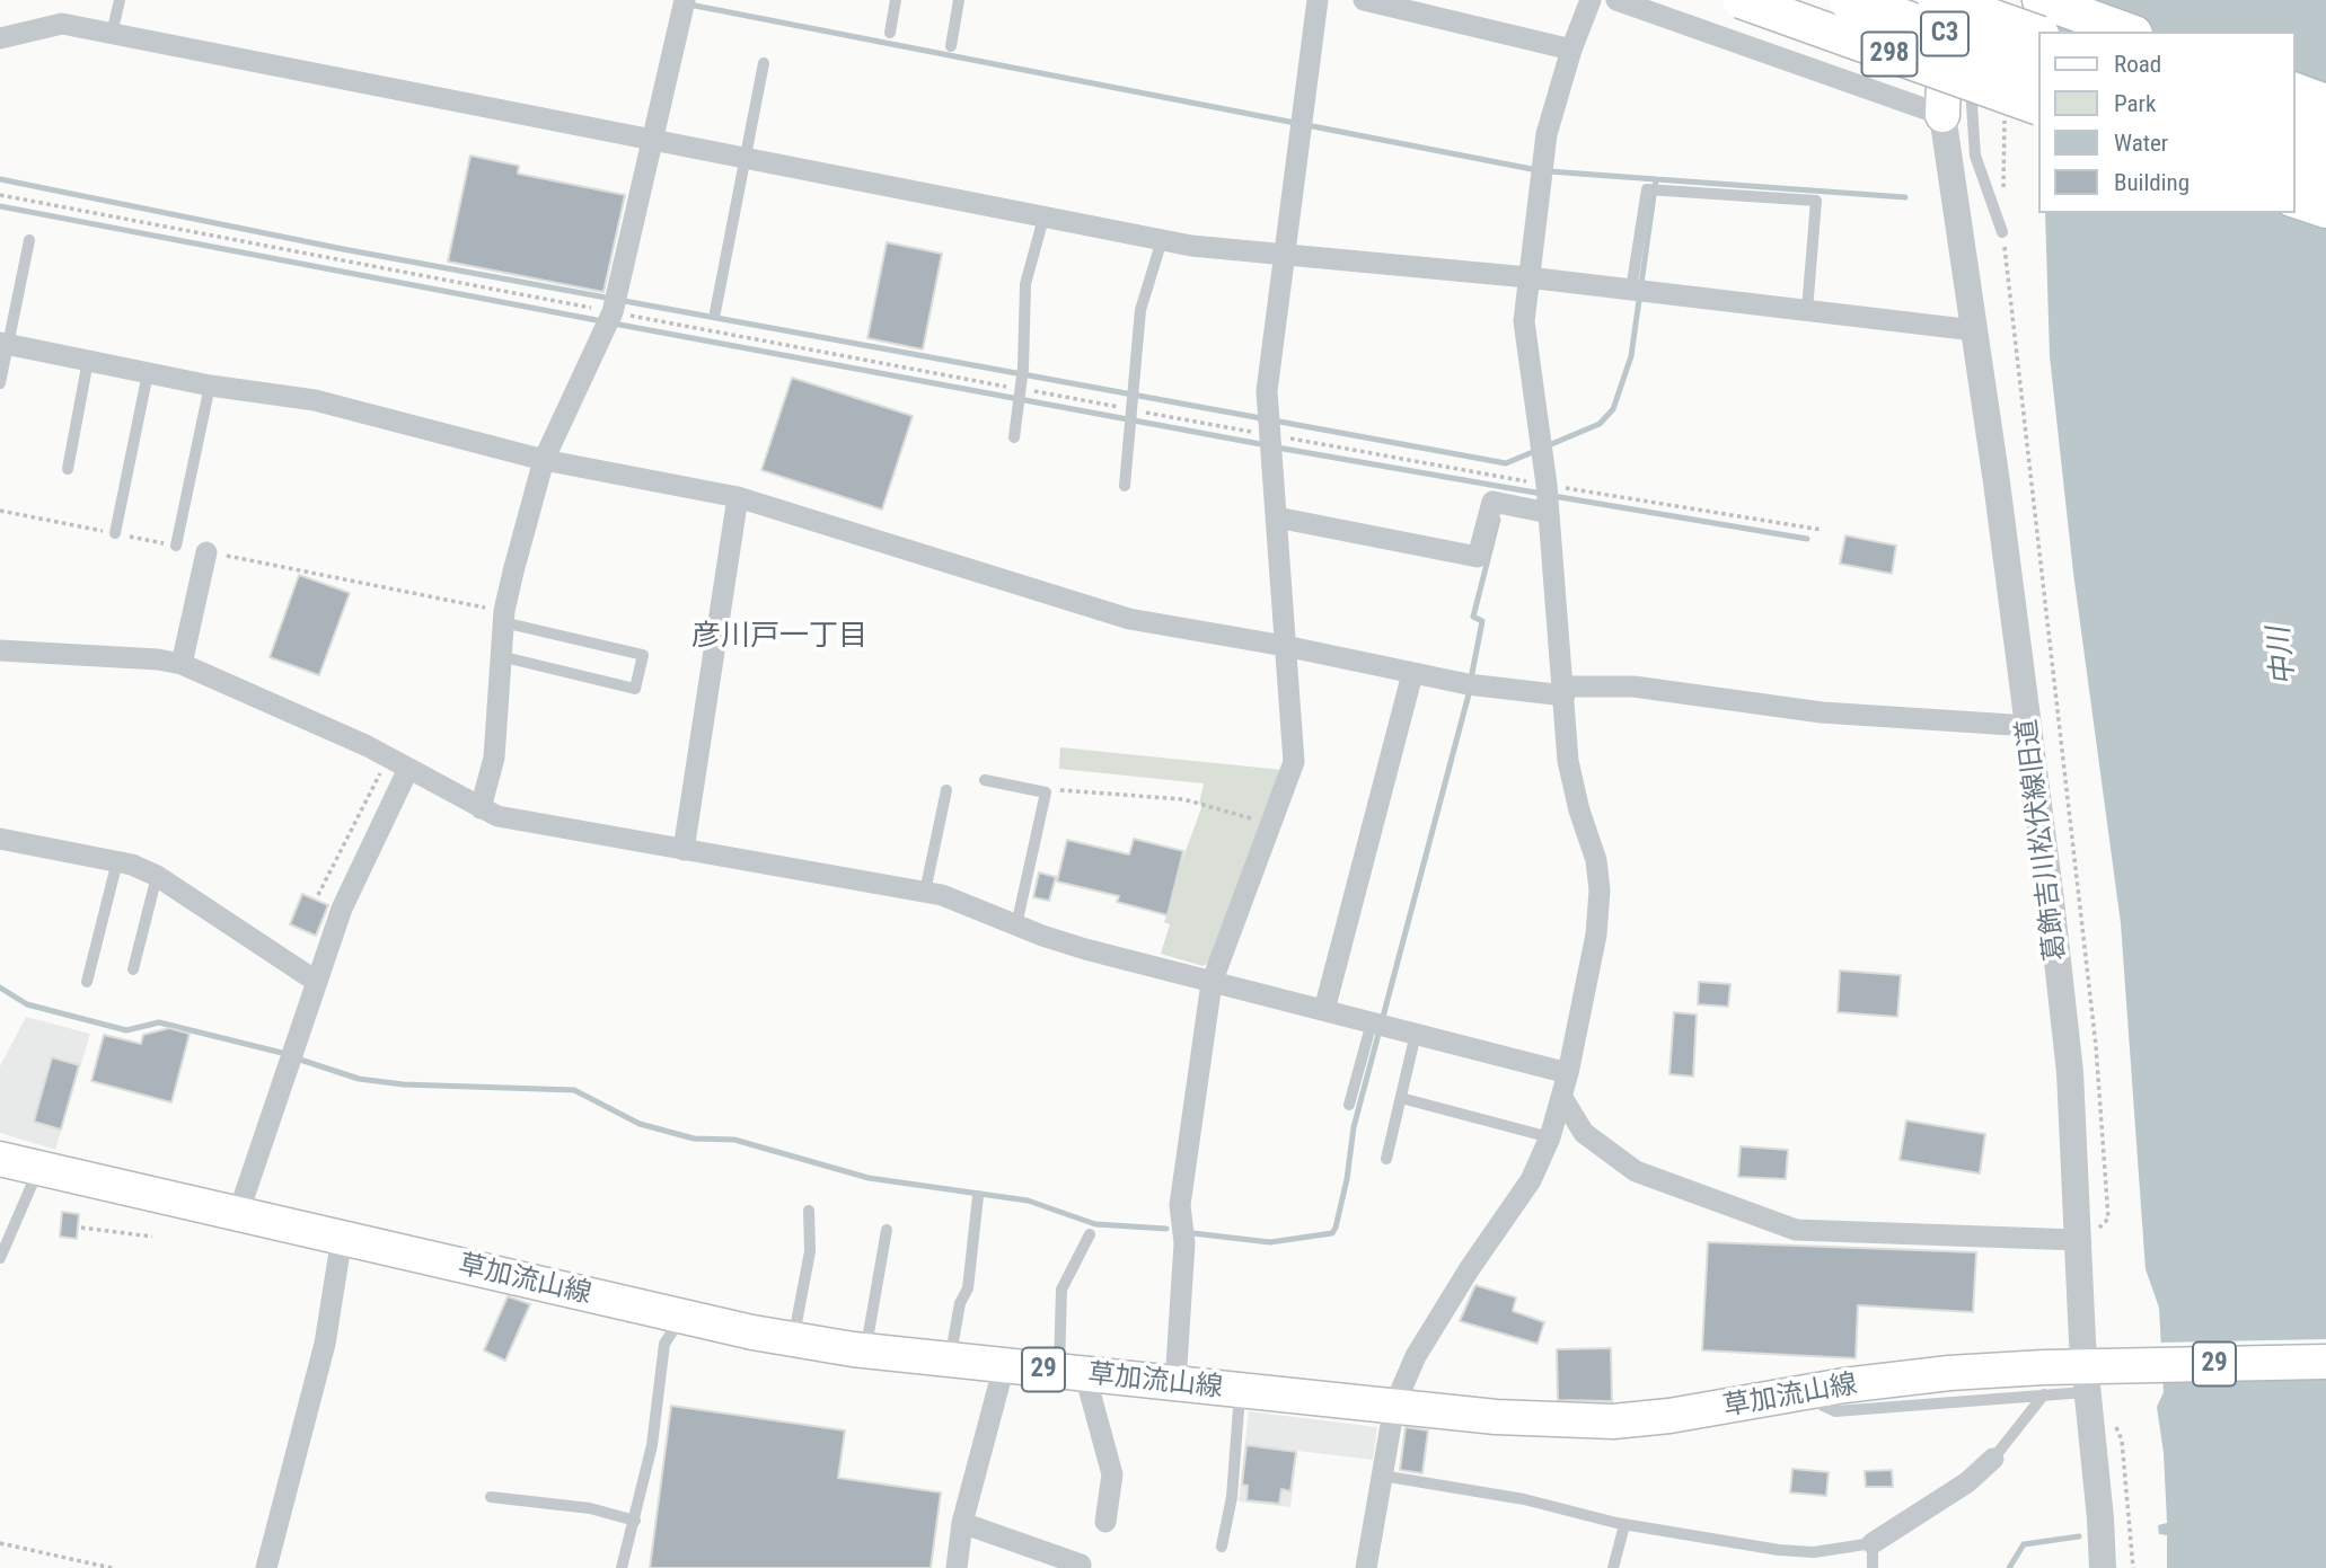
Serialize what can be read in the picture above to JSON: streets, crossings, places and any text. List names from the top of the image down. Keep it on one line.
{"streets":{"highway":["C3","298"],"main road":["草加流山線","29"],"street":["葛飾吉川松伏線旧道"]},"crossings":[["葛飾吉川松伏線旧道","草加流山線"]],"districts":["彦川戸一丁目"],"water":["中川"],"legend":["Road","Park","Water","Building"]}
